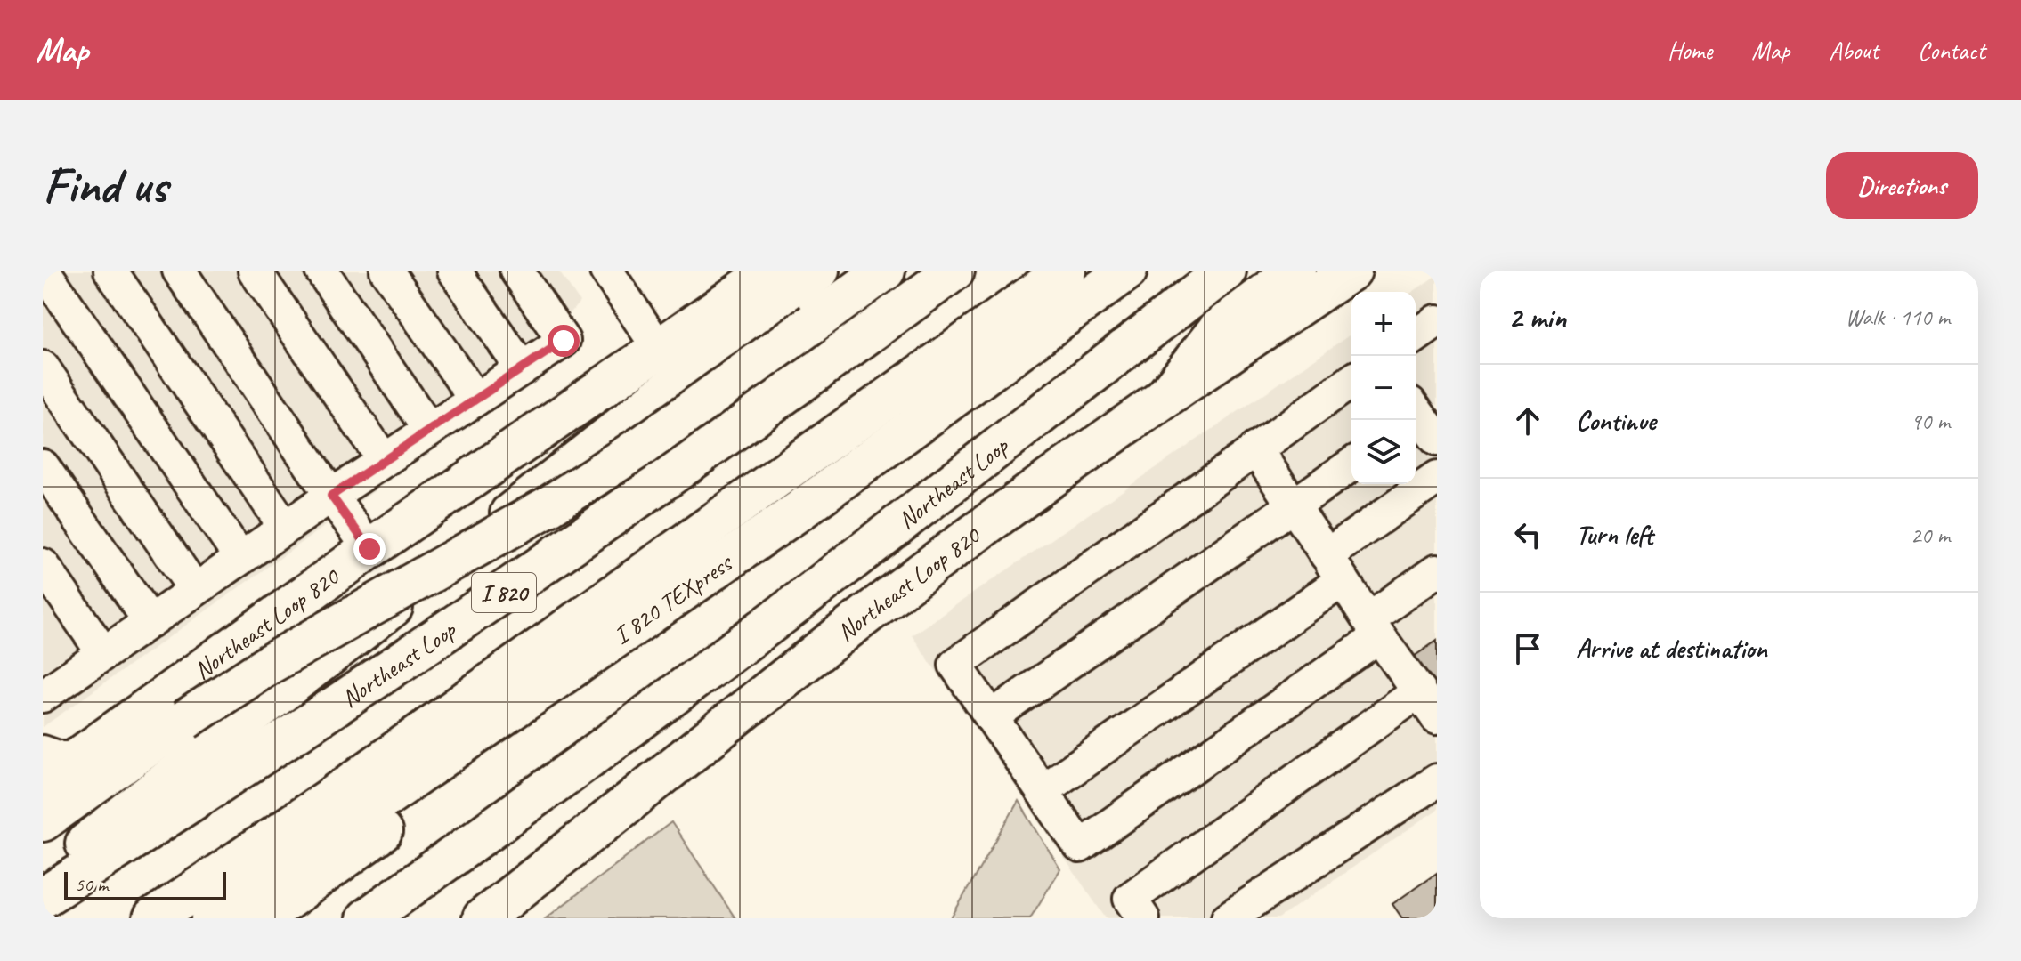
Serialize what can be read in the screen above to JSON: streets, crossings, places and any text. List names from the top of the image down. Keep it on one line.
{"streets":{"main road":["Northeast Loop","Northeast Loop 820","I 820","I 820 TEXpress"]},"scale_bar":"50 m","page":{"header":"Map","nav":["Home","Map","About","Contact"],"buttons":"Directions","title":"Find us","heading":["2 min","Walk · 110 m"],"map_buttons":["+","−"],"list":[["Continue","90 m"],["Turn left","20 m"],"Arrive at destination"],"scale":"50 m"}}
